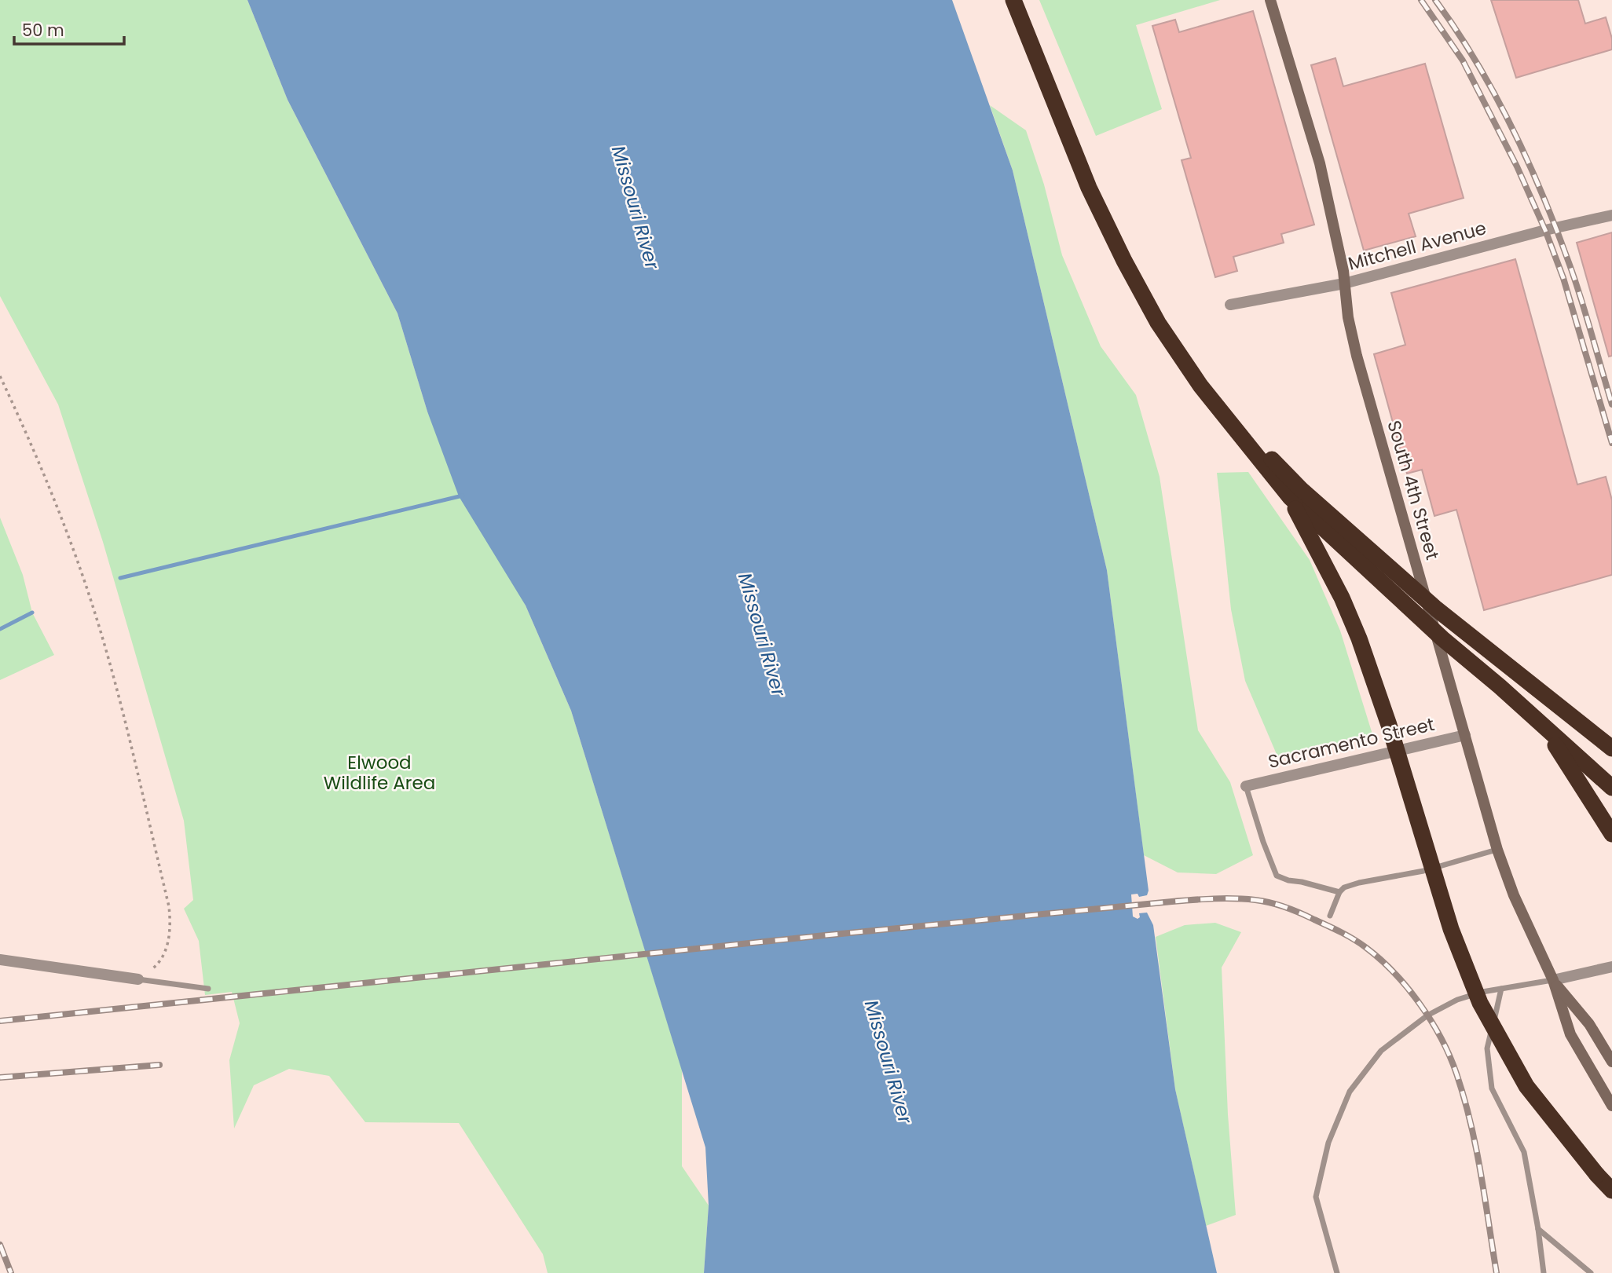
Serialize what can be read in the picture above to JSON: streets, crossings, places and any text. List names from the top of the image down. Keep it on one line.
{"streets":{"main road":["South 4th Street"],"street":["Mitchell Avenue","Sacramento Street"]},"crossings":[["Mitchell Avenue","South 4th Street"],["South 4th Street","Sacramento Street"]],"water":["Missouri River"],"parks":["Elwood Wildlife Area"],"scale_bar":"50 m"}
